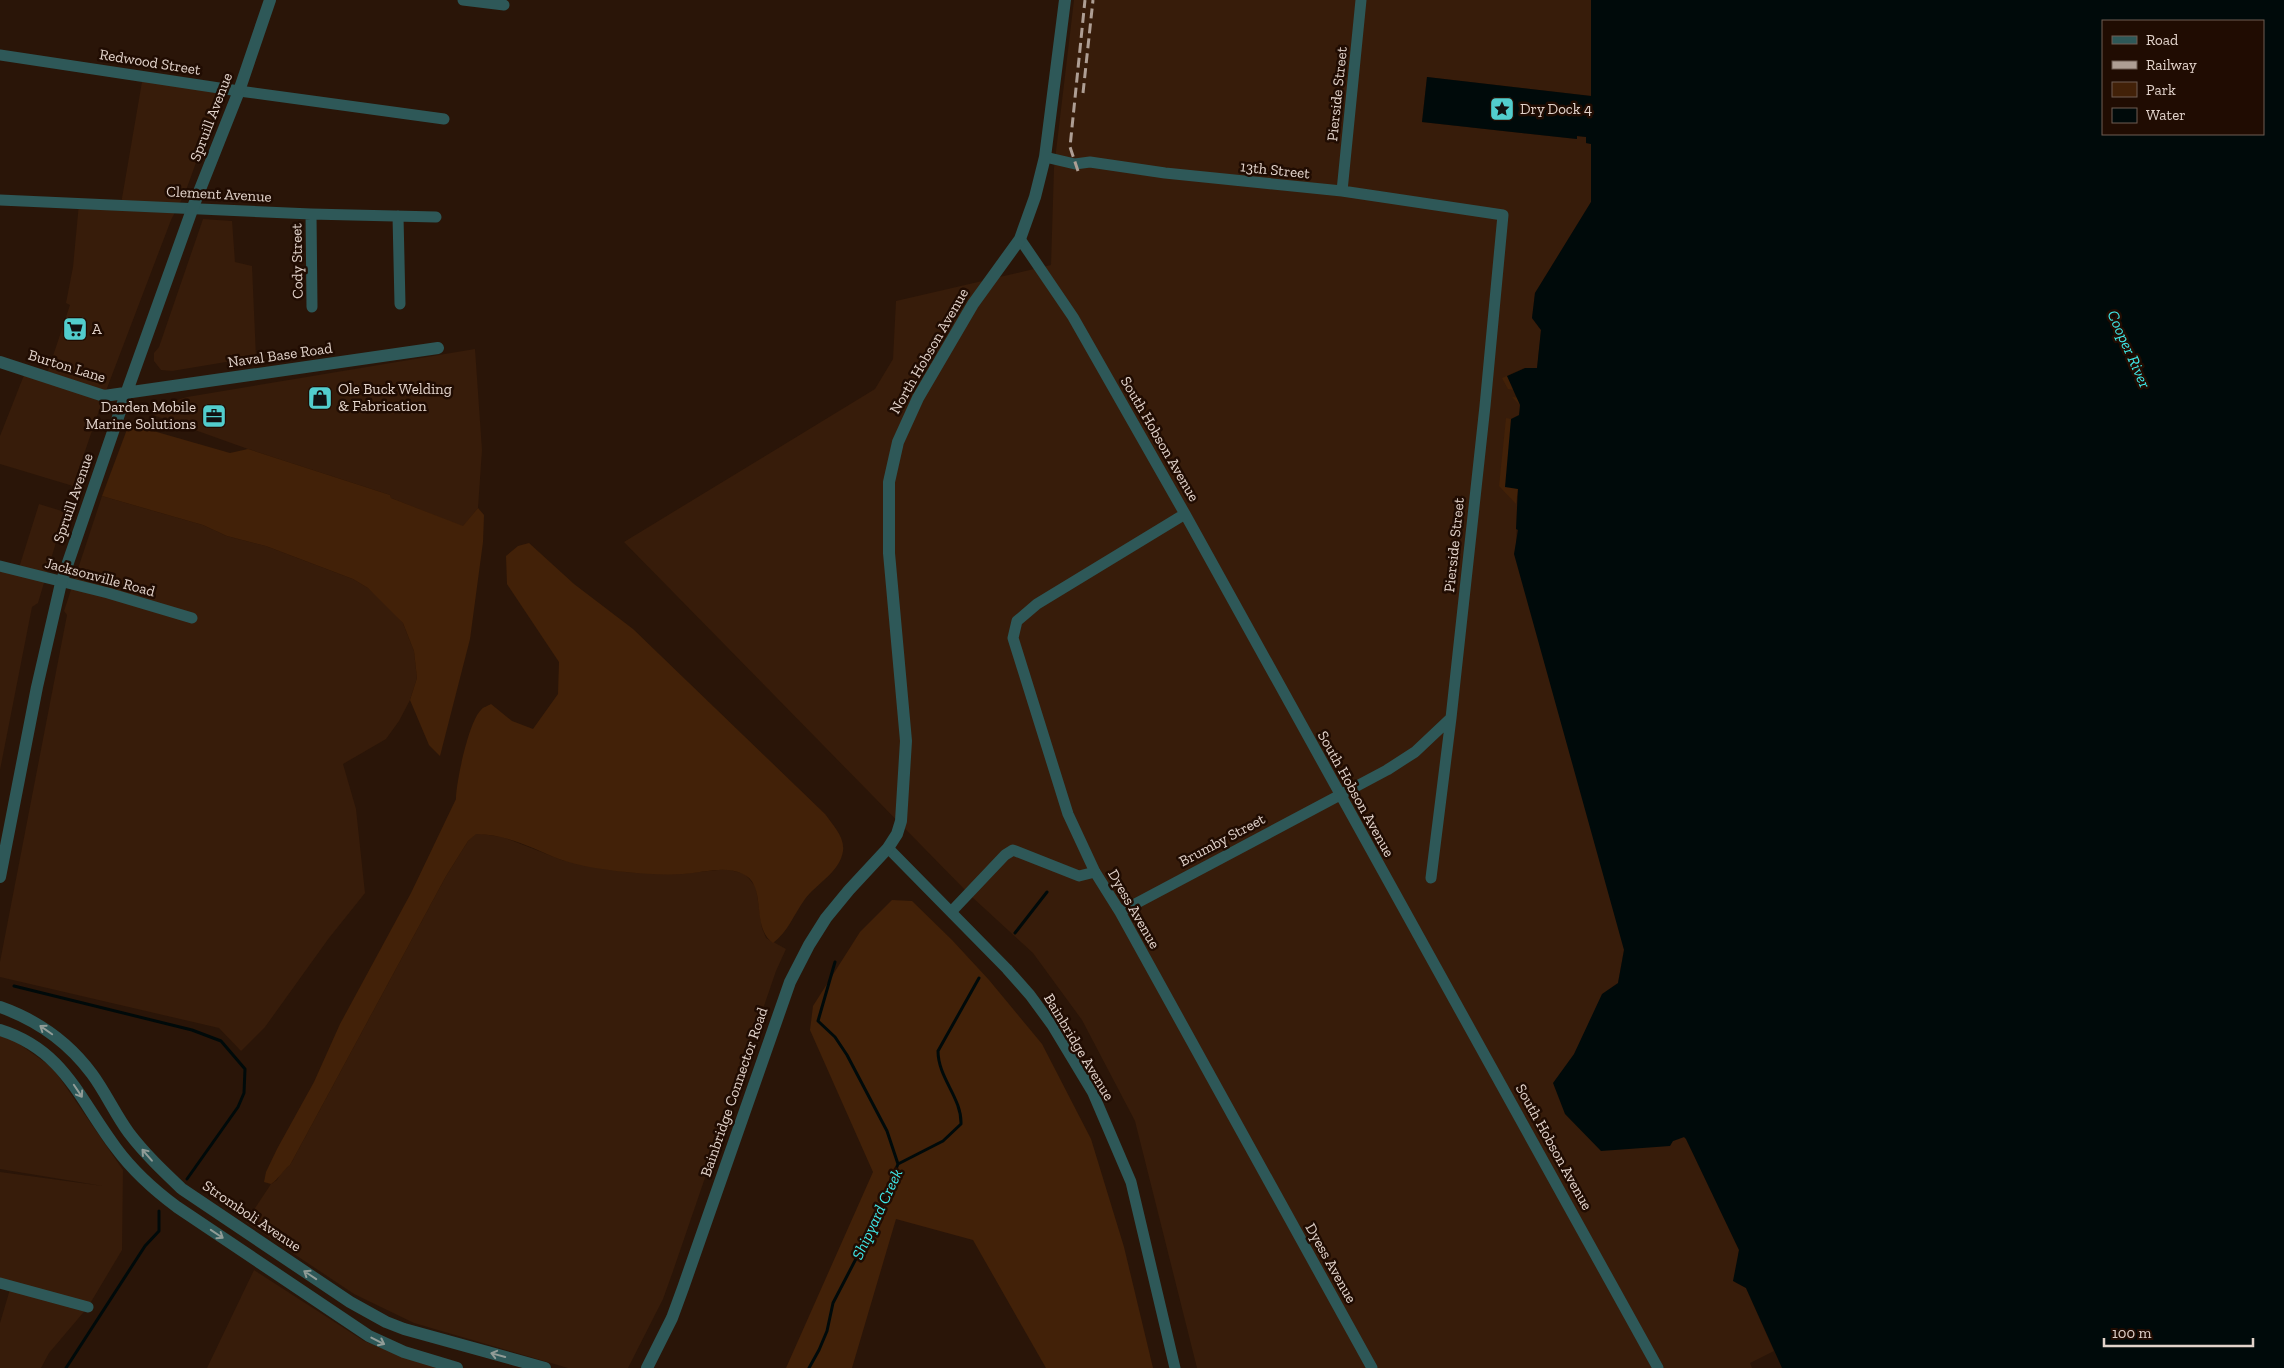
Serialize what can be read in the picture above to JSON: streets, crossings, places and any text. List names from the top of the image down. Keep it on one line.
{"streets":{"street":["Redwood Street","Pierside Street","Spruill Avenue","13th Street","Clement Avenue","Cody Street","North Hobson Avenue","Naval Base Road","Burton Lane","South Hobson Avenue","Jacksonville Road","Brumby Street","Dyess Avenue","Bainbridge Avenue","Bainbridge Connector Road","Stromboli Avenue"]},"crossings":[["Redwood Street","Spruill Avenue"],["Pierside Street","13th Street"],["Pierside Street","Brumby Street"],["Spruill Avenue","Clement Avenue"],["Spruill Avenue","Naval Base Road"],["Spruill Avenue","Burton Lane"],["Spruill Avenue","Jacksonville Road"],["13th Street","North Hobson Avenue"],["Clement Avenue","Cody Street"],["North Hobson Avenue","South Hobson Avenue"],["North Hobson Avenue","Bainbridge Avenue"],["North Hobson Avenue","Bainbridge Connector Road"],["Naval Base Road","Burton Lane"],["South Hobson Avenue","Brumby Street"],["South Hobson Avenue","Dyess Avenue"],["Brumby Street","Dyess Avenue"],["Bainbridge Avenue","Bainbridge Connector Road"]],"water":["Cooper River","Shipyard Creek"],"places":{"place":["Dry Dock 4"],"supermarket":["A"],"shop":["Ole Buck Welding & Fabrication"],"office":["Darden Mobile Marine Solutions"]},"legend":["Road","Railway","Park","Water"],"scale_bar":"100 m"}
